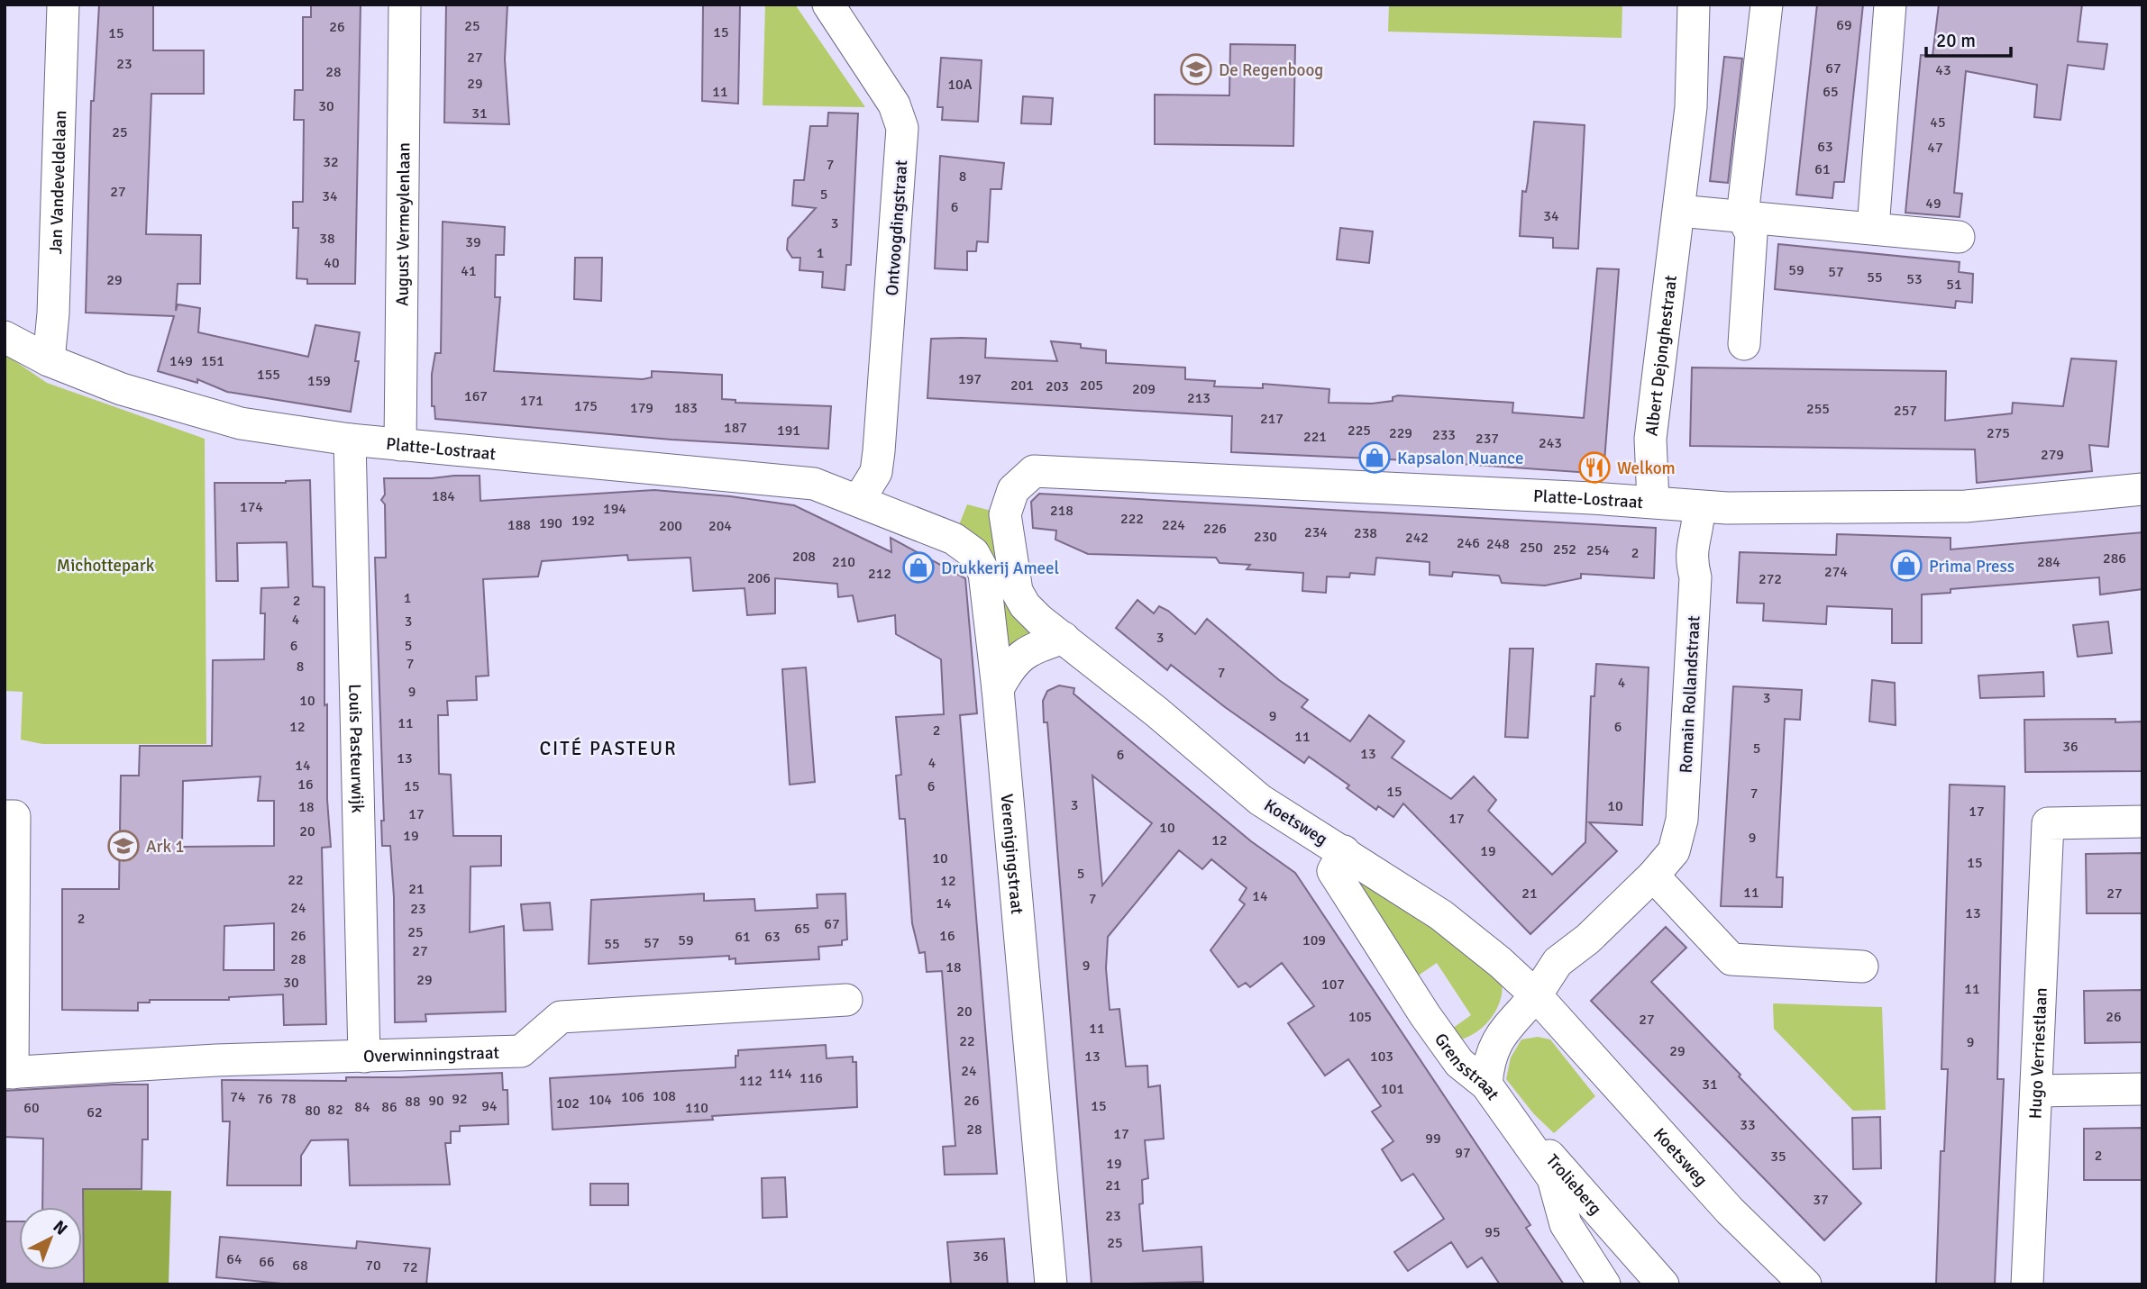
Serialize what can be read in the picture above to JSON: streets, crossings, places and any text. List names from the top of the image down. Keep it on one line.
{"streets":{"street":["Jan Vandeveldelaan","August Vermeylenlaan","Ontvoogdingstraat","Albert Dejonghestraat","Platte-Lostraat","Romain Rollandstraat","Louis Pasteurwijk","Koetsweg","Verenigingstraat","Hugo Verriestlaan","Overwinningstraat","Grensstraat","Trolieberg"]},"crossings":[["Jan Vandeveldelaan","Platte-Lostraat"],["August Vermeylenlaan","Platte-Lostraat"],["Ontvoogdingstraat","Platte-Lostraat"],["Ontvoogdingstraat","Verenigingstraat"],["Albert Dejonghestraat","Platte-Lostraat"],["Platte-Lostraat","Romain Rollandstraat"],["Platte-Lostraat","Louis Pasteurwijk"],["Platte-Lostraat","Koetsweg"],["Platte-Lostraat","Verenigingstraat"],["Romain Rollandstraat","Koetsweg"],["Louis Pasteurwijk","Overwinningstraat"],["Koetsweg","Grensstraat"],["Grensstraat","Trolieberg"]],"districts":["CITÉ PASTEUR"],"parks":["Michottepark"],"places":{"school or university":["De Regenboog","Ark 1"],"shop":["Kapsalon Nuance","Prima Press","Drukkerij Ameel"],"restaurant":["Welkom"]},"house_numbers":["69","25","26","15","15","27","23","67","43","28","29","10A","11","65","30","31","45","25","63","47","32","7","61","8","27","5","34","49","6","34","3","38","39","1","40","59","41","57","55","53","29","51","149","151","155","197","159","201","205","203","209","167","213","171","175","179","183","255","257","217","187","191","225","229","275","233","221","237","243","279","184","174","194","218","222","192","190","188","224","200","204","226","234","238","230","242","246","248","250","252","254","2","208","286","210","284","274","212","206","272","1","2","4","3","3","6","5","7","8","7","4","9","3","10","9","11","12","6","2","11","36","5","13","6","13","4","14","16","15","6","15","7","3","10","18","17","17","17","10","20","19","9","12","19","10","15","5","22","12","21","11","21","27","14","7","14","24","23","13","2","67","65","25","26","16","61","63","59","109","57","55","27","28","9","18","29","30","107","11","20","105","26","27","11","22","9","29","13","103","24","114","116","112","31","101","108","74","106","76","78","92","104","90","26","88","102","94","15","84","86","60","110","82","80","62","33","28","17","99","97","2","35","19","21","37","23","95","25","36","64","66","68","70","72"],"scale_bar":"20 m","north":"top right"}
